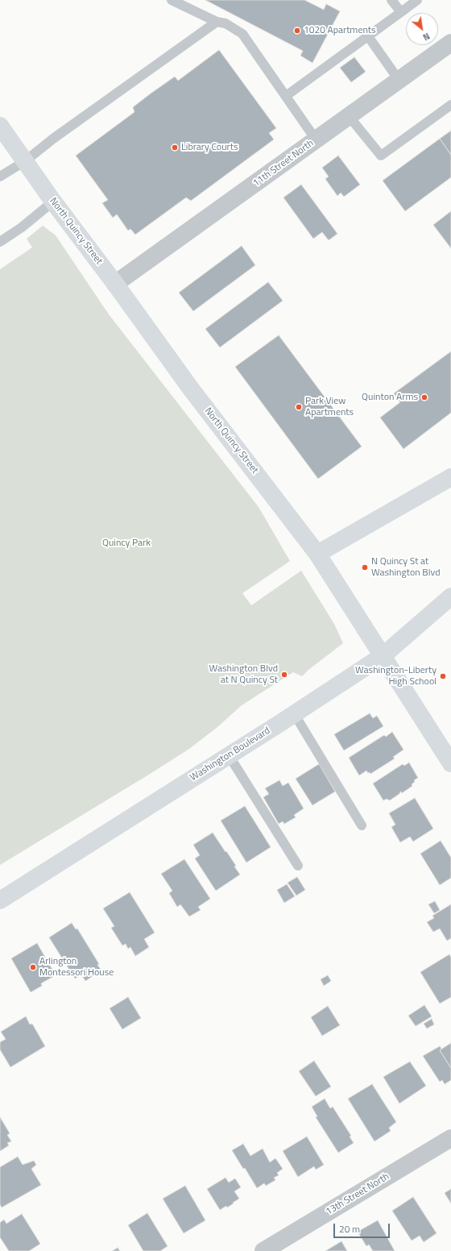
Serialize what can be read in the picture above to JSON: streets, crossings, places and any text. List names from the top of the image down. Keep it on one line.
{"streets":{"main road":["North Quincy Street","Washington Boulevard"],"street":["11th Street North","13th Street North"]},"crossings":[["11th Street North","North Quincy Street"],["North Quincy Street","Washington Boulevard"]],"parks":["Quincy Park"],"places":["1020 Apartments","Library Courts","Quinton Arms","Park View Apartments","N Quincy St at Washington Blvd","Washington Blvd at N Quincy St","Washington-Liberty High School","Arlington Montessori House"],"scale_bar":"20 m","north":"bottom right"}
